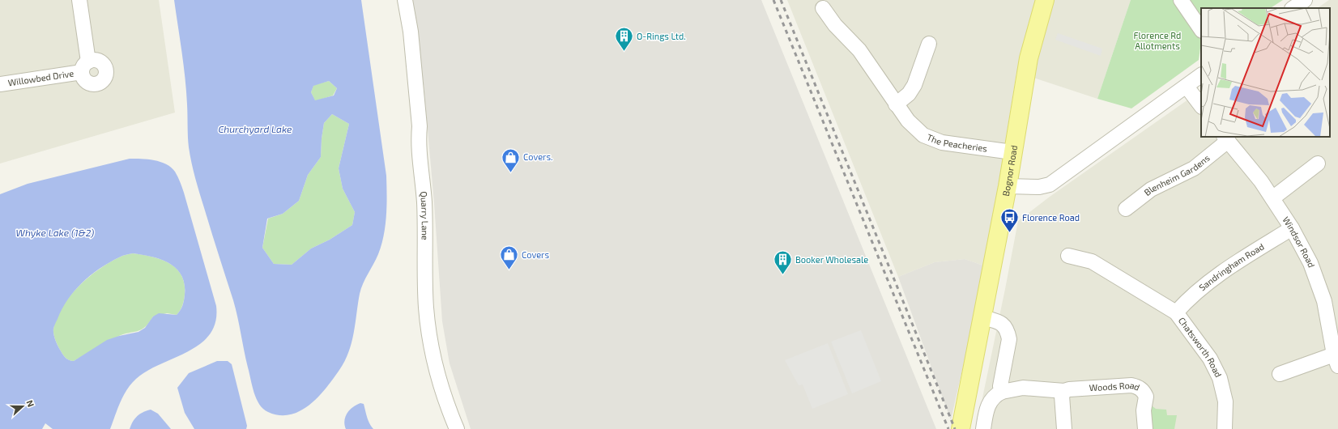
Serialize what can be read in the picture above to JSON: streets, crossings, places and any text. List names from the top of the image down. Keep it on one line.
{"streets":{"main road":["Bognor Road"],"street":["Willowbed Drive","The Peacheries","Blenheim Gardens","Quarry Lane","Windsor Road","Sandringham Road","Chatsworth Road","Woods Road"]},"crossings":[["The Peacheries","Bognor Road"],["Blenheim Gardens","Windsor Road"],["Windsor Road","Sandringham Road"],["Sandringham Road","Chatsworth Road"]],"water":["Churchyard Lake","Whyke Lake (1&2)"],"parks":["Florence Rd Allotments"],"places":{"building":["O-Rings Ltd.","Booker Wholesale"],"shop":["Covers.","Covers"],"bus stop":["Florence Road"]},"north":"right"}
